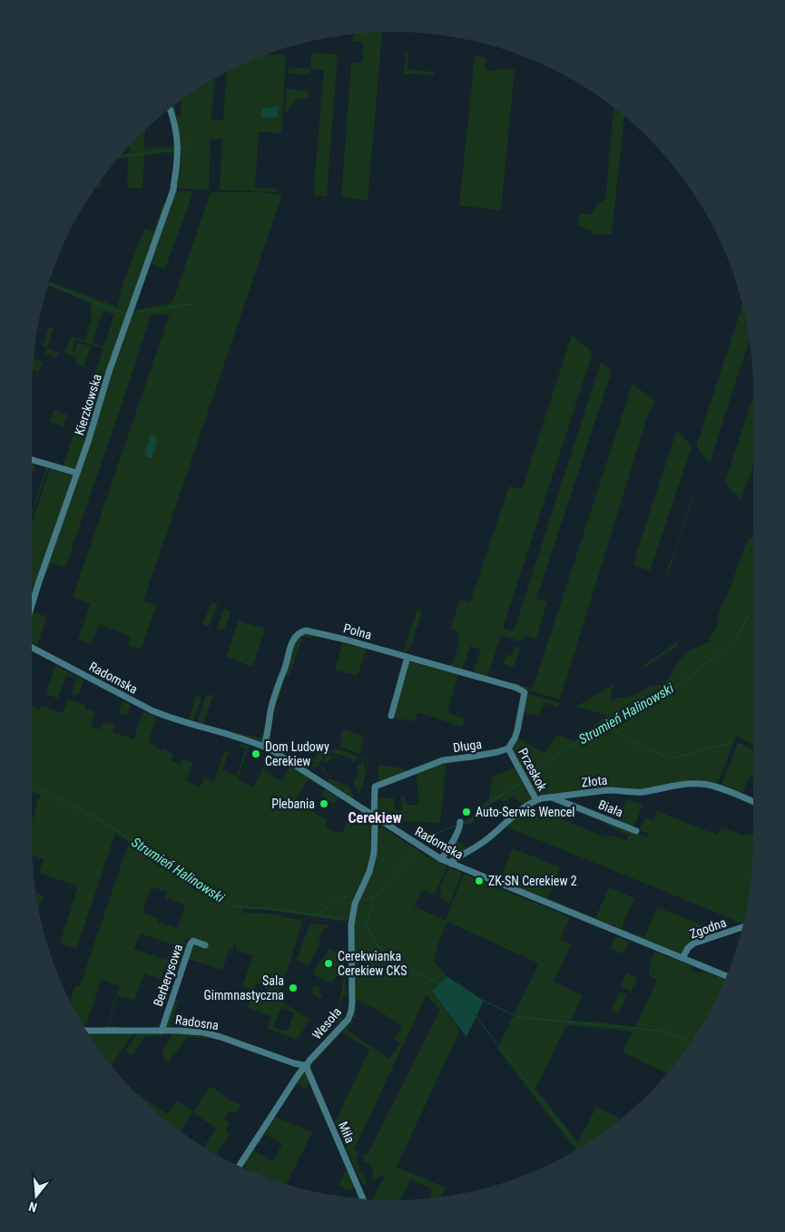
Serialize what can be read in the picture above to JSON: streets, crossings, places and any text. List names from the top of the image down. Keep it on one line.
{"streets":{"street":["Kierzkowska","Polna","Radomska","Długa","Przeskok","Złota","Biała","Zgodna","Berberysowa","Radosna","Wesoła","Miła"]},"crossings":[["Polna","Radomska"],["Polna","Długa"],["Polna","Przeskok"],["Radomska","Złota"],["Radomska","Zgodna"],["Radomska","Wesoła"],["Długa","Przeskok"],["Długa","Wesoła"],["Przeskok","Złota"],["Złota","Biała"],["Berberysowa","Radosna"],["Radosna","Wesoła"],["Radosna","Miła"],["Wesoła","Miła"]],"districts":["Cerekiew"],"water":["Strumień Halinowski"],"places":["Dom Ludowy Cerekiew","Plebania","Auto-Serwis Wencel","ZK-SN Cerekiew 2","Cerekwianka Cerekiew CKS","Sala Gimmnastyczna"],"north":"bottom"}
